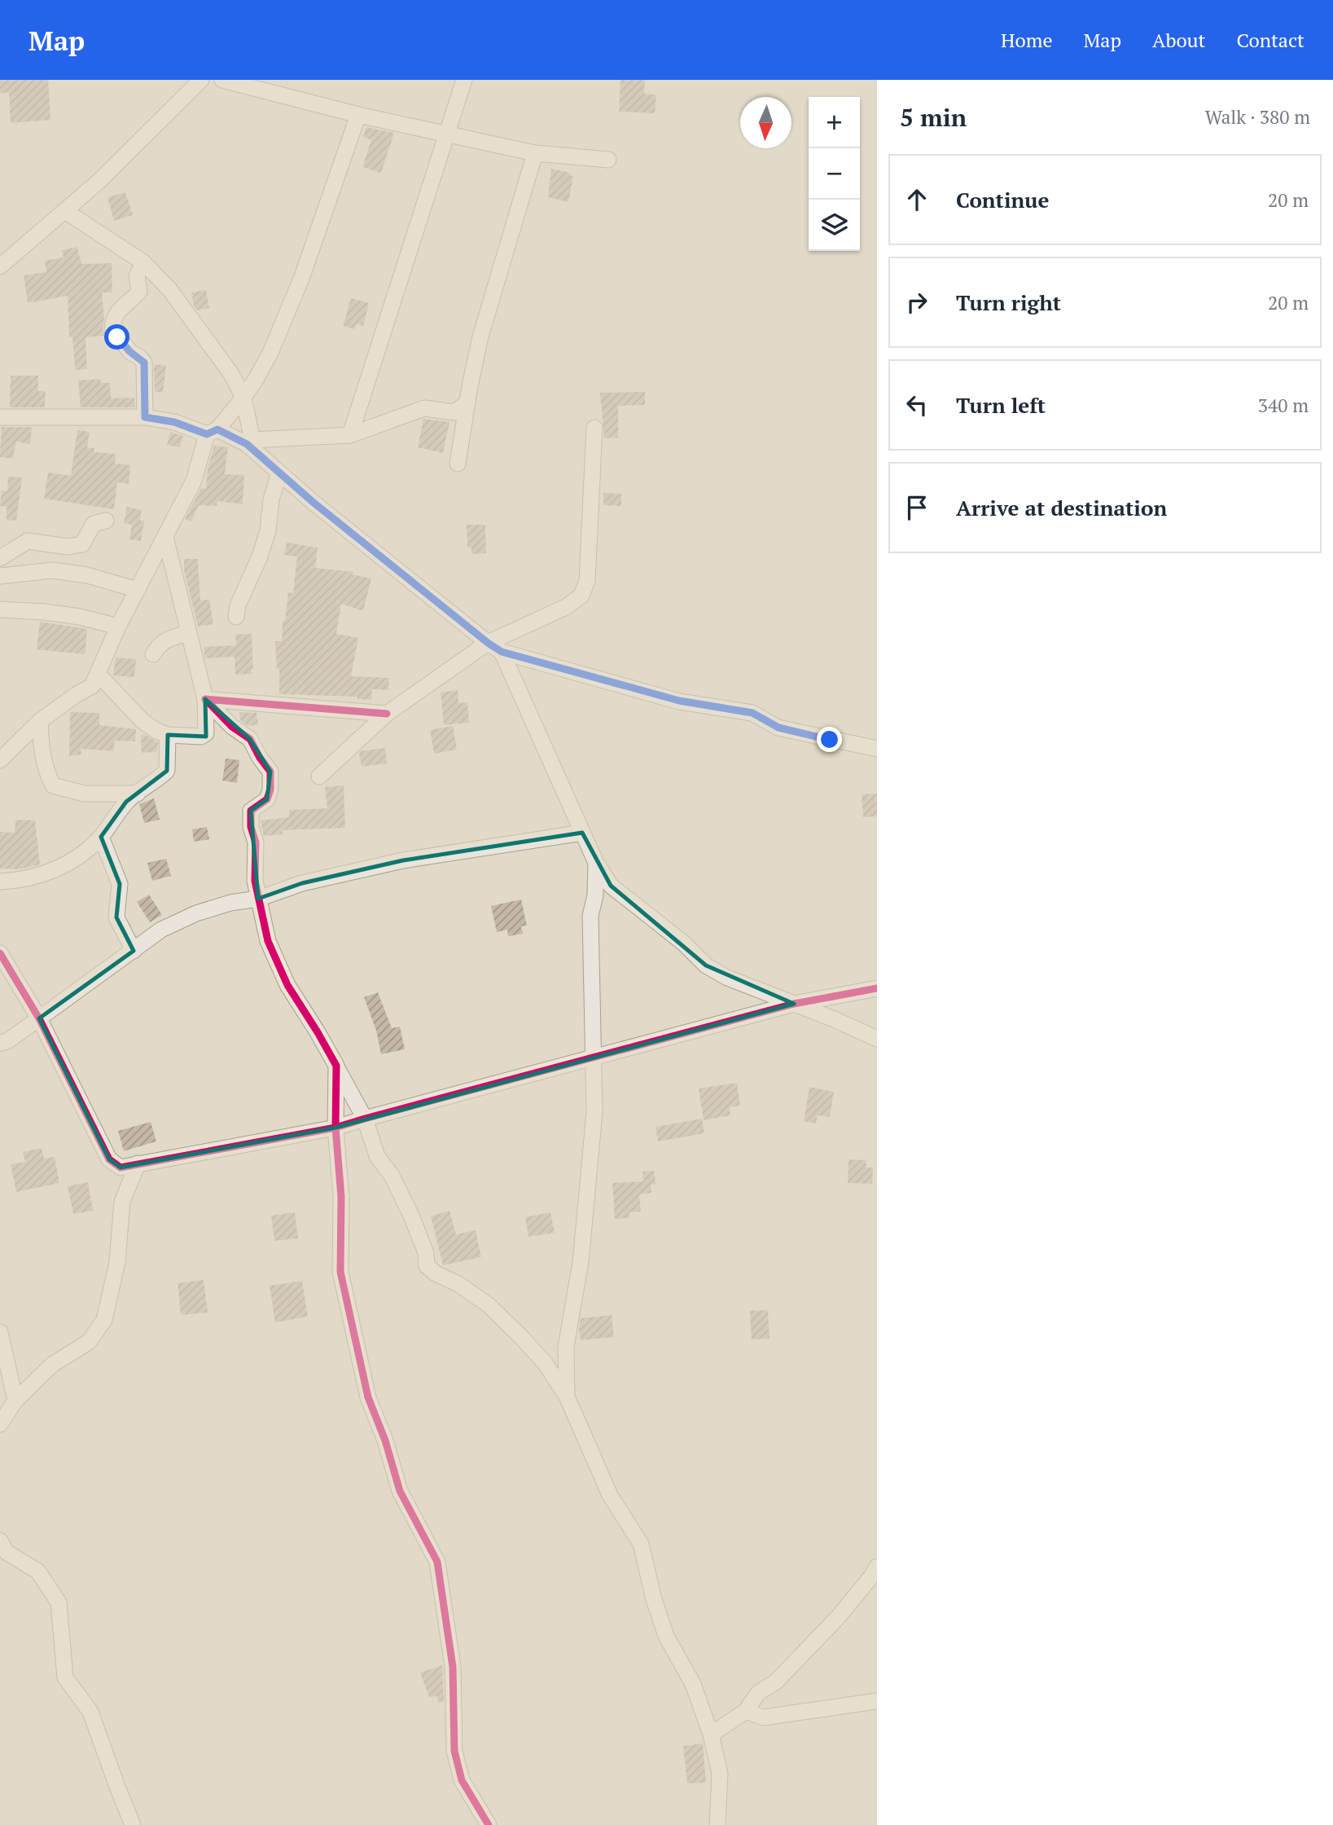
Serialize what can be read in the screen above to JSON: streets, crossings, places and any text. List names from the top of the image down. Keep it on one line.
{"north":"bottom","page":{"header":"Map","nav":["Home","Map","About","Contact"],"heading":["5 min","Walk · 380 m"],"map_buttons":["+","−"],"list":[["Continue","20 m"],["Turn right","20 m"],["Turn left","340 m"],"Arrive at destination"]}}
